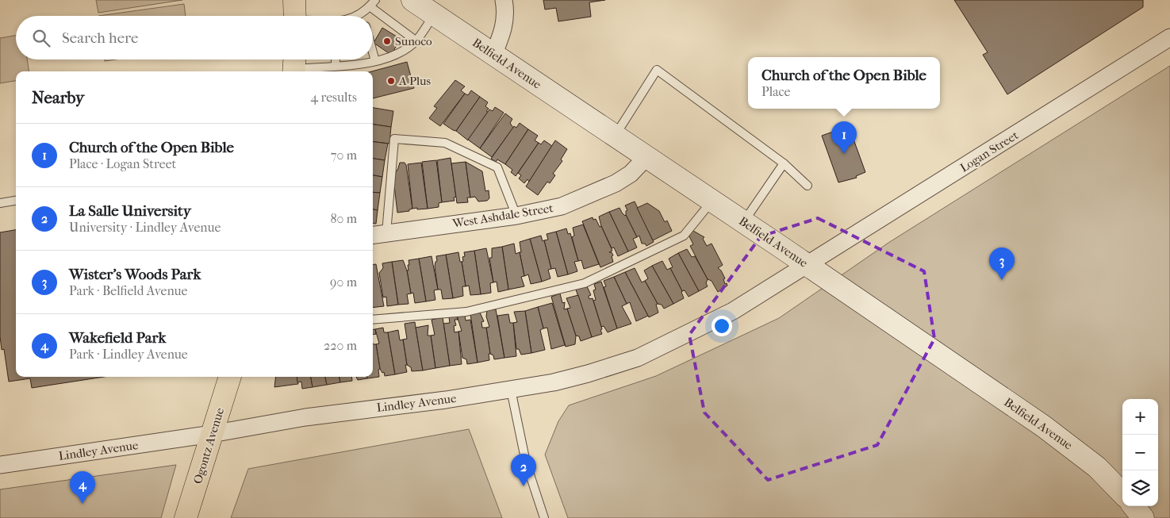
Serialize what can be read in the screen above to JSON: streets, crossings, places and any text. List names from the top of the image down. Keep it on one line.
{"streets":{"main road":["Ogontz Avenue"],"street":["Belfield Avenue","Logan Street","West Ashdale Street","Lindley Avenue"]},"crossings":[["Belfield Avenue","Logan Street"],["Belfield Avenue","West Ashdale Street"],["Belfield Avenue","Lindley Avenue"],["Logan Street","Lindley Avenue"],["Lindley Avenue","Ogontz Avenue"]],"places":["Sunoco","A Plus"],"page":{"search":"Search here","popup":["Church of the Open Bible","Place"],"heading":["Nearby","4 results"],"pins":["1","3","2","4"],"list":[{"mark":"1","name":"Church of the Open Bible","note":"Place · Logan Street","value":"70 m"},{"mark":"2","name":"La Salle University","note":"University · Lindley Avenue","value":"80 m"},{"mark":"3","name":"Wister's Woods Park","note":"Park · Belfield Avenue","value":"90 m"},{"mark":"4","name":"Wakefield Park","note":"Park · Lindley Avenue","value":"220 m"}],"map_buttons":["+","−"]}}
